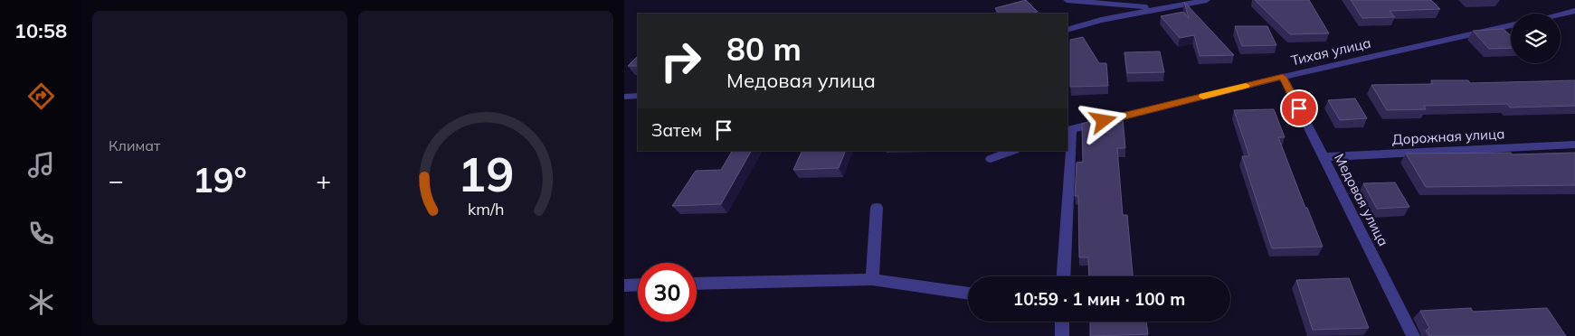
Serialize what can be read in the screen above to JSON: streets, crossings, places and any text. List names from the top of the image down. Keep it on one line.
{"streets":{"street":["Тихая улица","Дорожная улица","Медовая улица"]},"crossings":[["Тихая улица","Медовая улица"],["Дорожная улица","Медовая улица"]],"page":{"tabs":"10:58","tile":"Климат","turn":["80 m","Медовая улица"],"then":"Затем","heat":["−","19°","+"],"limit":"30","trip":"10:59 · 1 мин · 100 m","gauge":["19","km/h"]}}
